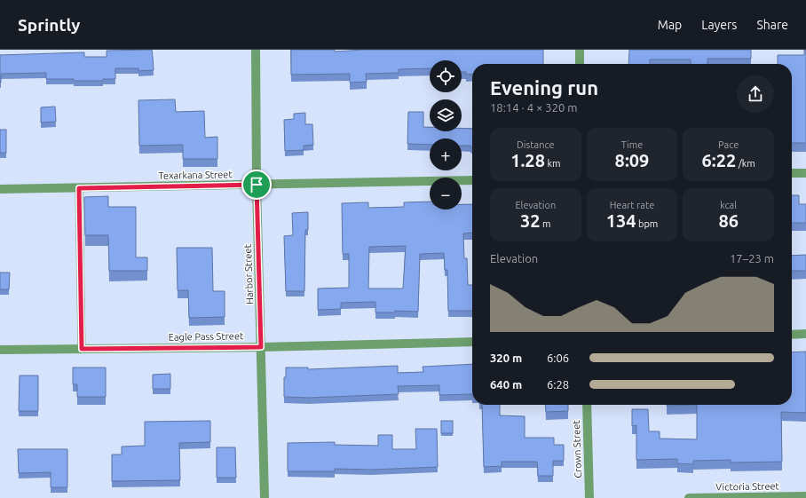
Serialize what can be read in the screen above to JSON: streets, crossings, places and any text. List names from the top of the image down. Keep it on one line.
{"streets":{"street":["Texarkana Street","Harbor Street","Eagle Pass Street","Crown Street","Victoria Street"]},"crossings":[["Texarkana Street","Harbor Street"],["Harbor Street","Eagle Pass Street"]],"page":{"header":"Sprintly","nav":["Map","Layers","Share"],"map_buttons":["+","−"],"heading":["Evening run","18:14 · 4 × 320 m"],"stats":[["Distance","1.28 km"],["Time","8:09"],["Pace","6:22 /km"],["Elevation","32 m"],["Heart rate","134 bpm"],["kcal","86"]],"chart":["Elevation","17–23 m"],"list":[{"name":"320 m","note":"6:06"},{"name":"640 m","note":"6:28"}]}}
